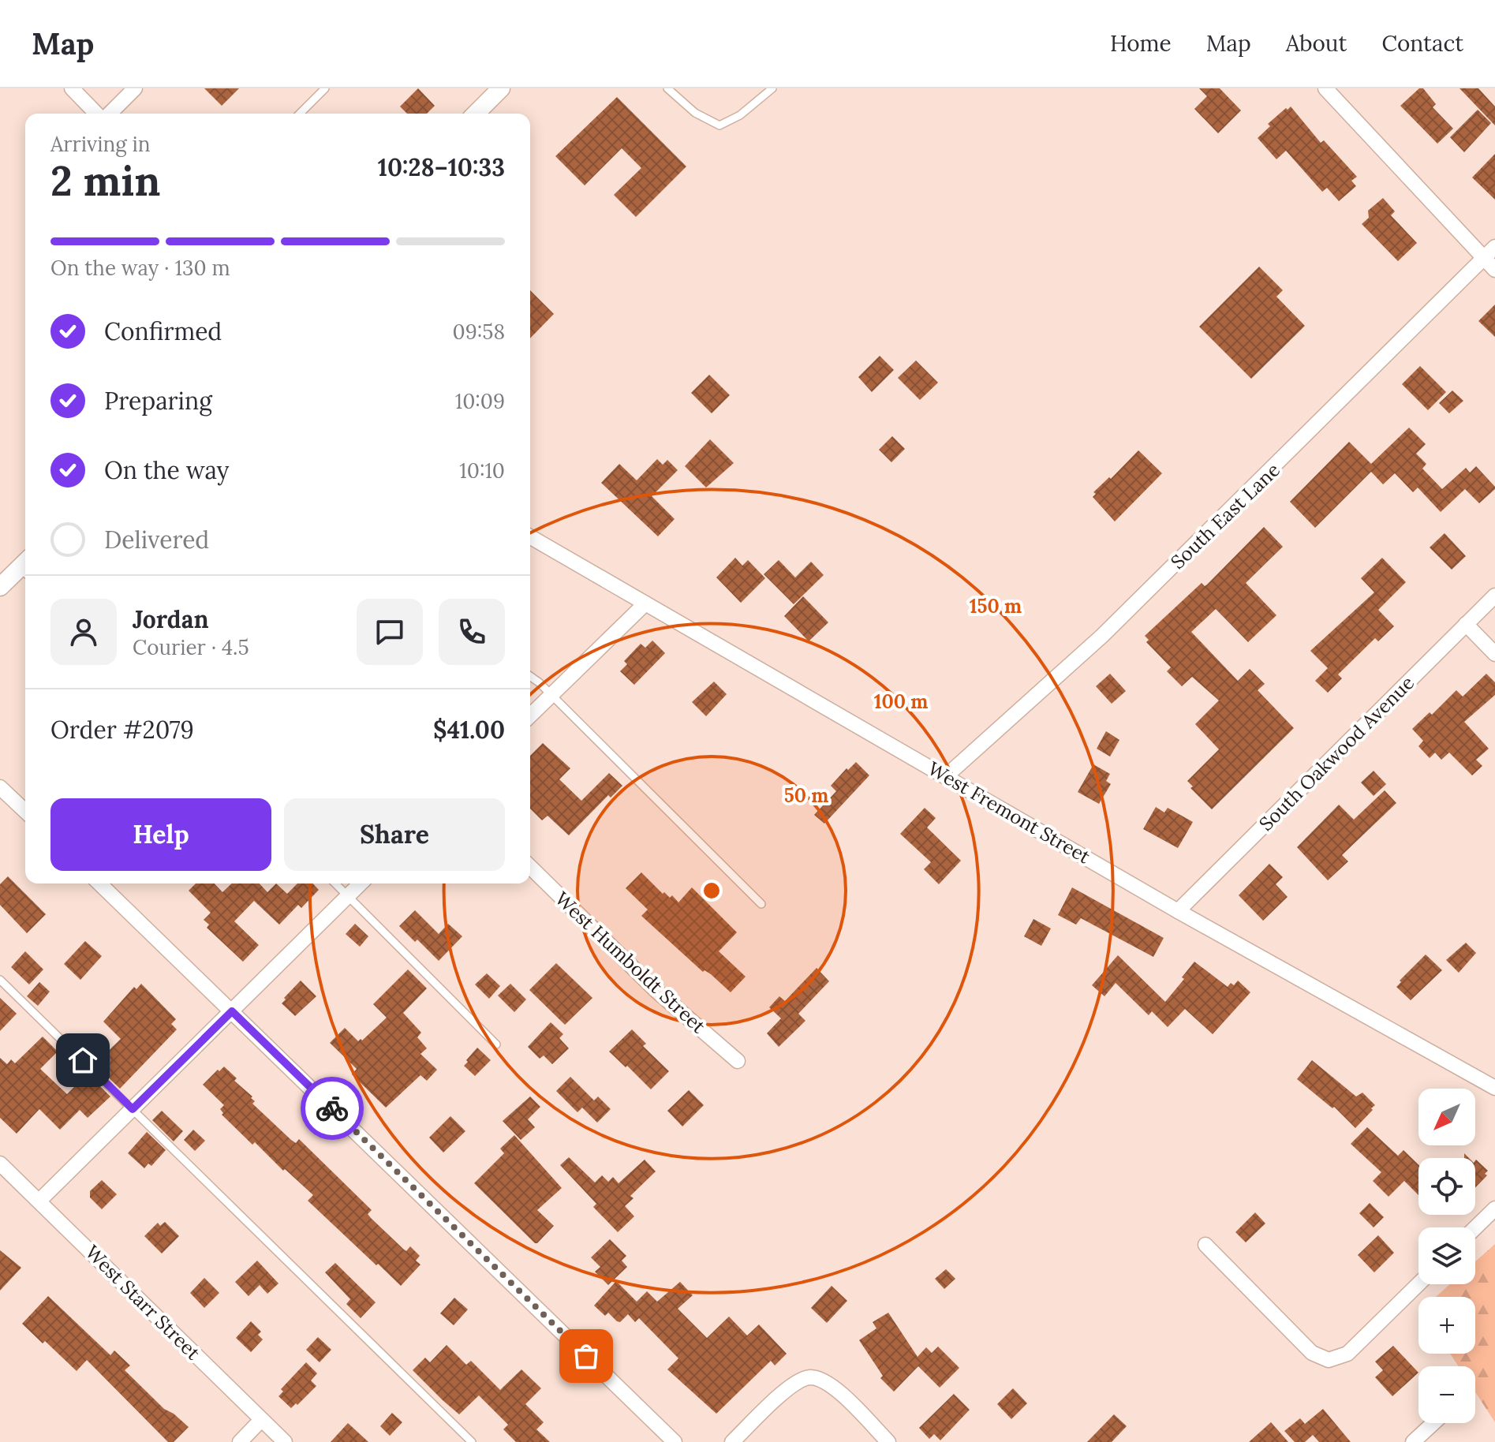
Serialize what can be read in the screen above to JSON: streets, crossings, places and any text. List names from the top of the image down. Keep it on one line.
{"streets":{"street":["South East Lane","South Oakwood Avenue","West Fremont Street","West Humboldt Street","West Starr Street"]},"crossings":[["South East Lane","West Fremont Street"],["South Oakwood Avenue","West Fremont Street"]],"north":"bottom left","page":{"header":"Map","nav":["Home","Map","About","Contact"],"heading":["2 min","Arriving in","10:28–10:33"],"panel":["Jordan","Courier · 4.5","Order #2079","$41.00"],"bar":"On the way · 130 m","list":[["Confirmed","09:58"],["Preparing","10:09"],["On the way","10:10"],"Delivered"],"buttons":["Help","Share"],"map_buttons":["+","−"]},"rings":["150 m","100 m","50 m"]}
